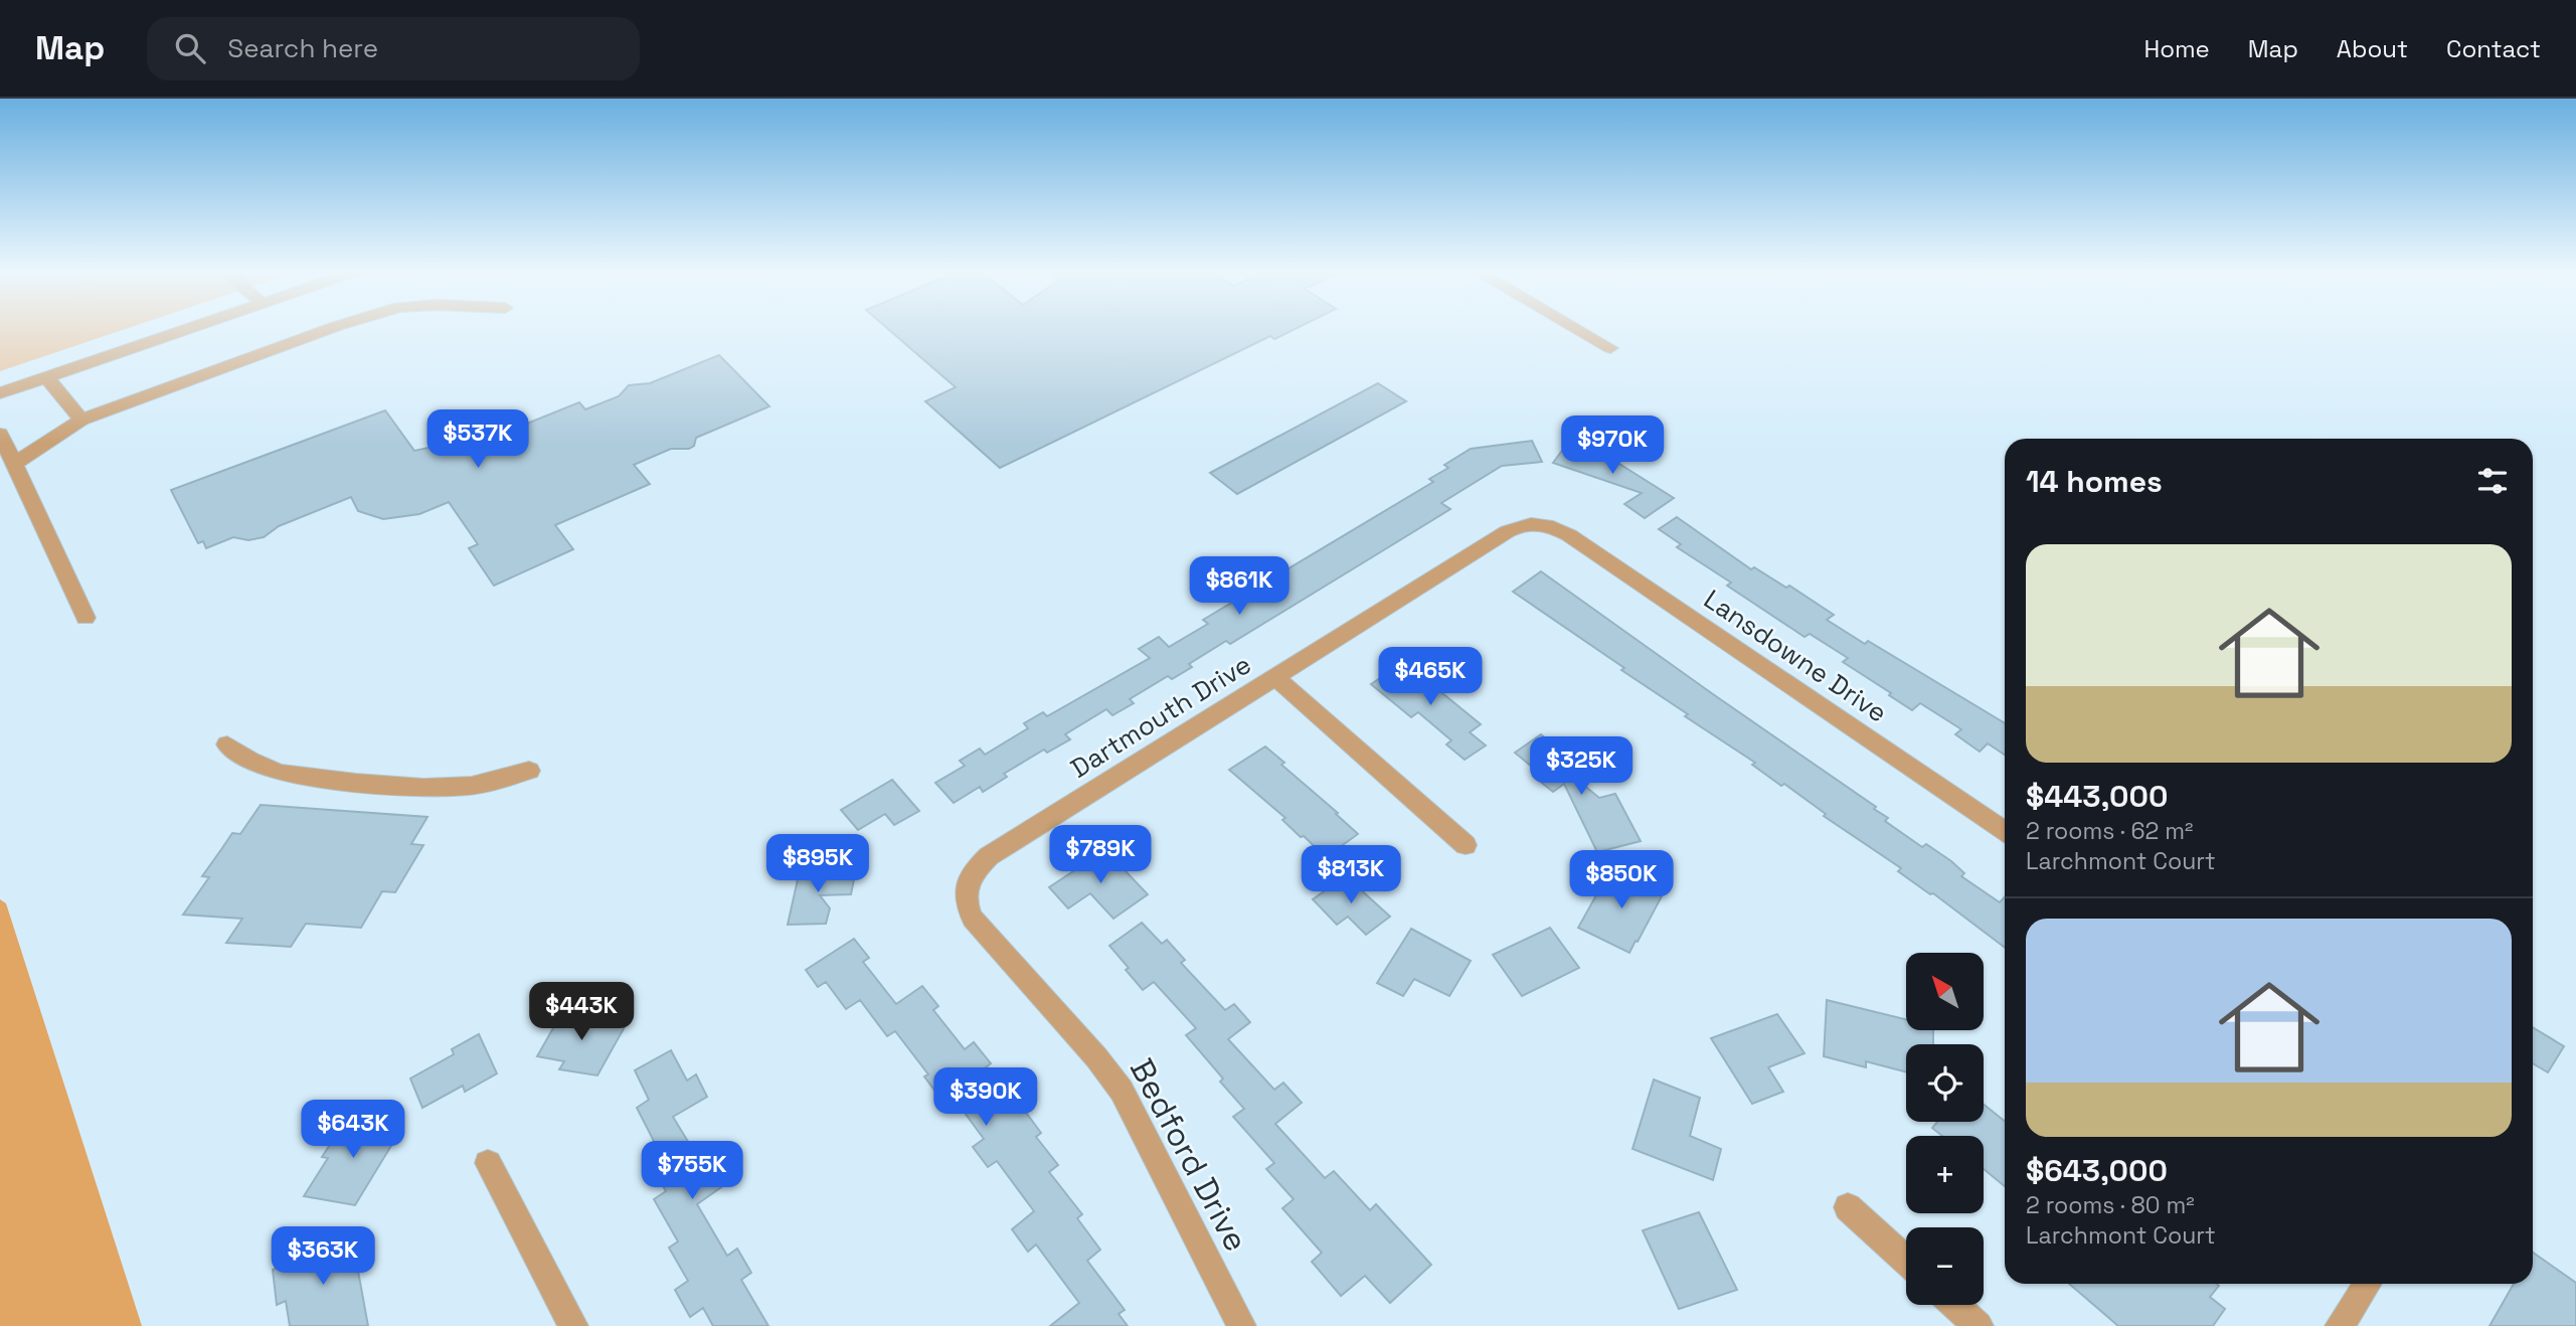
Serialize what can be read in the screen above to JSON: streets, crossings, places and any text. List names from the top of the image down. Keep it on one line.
{"streets":{"street":["Lansdowne Drive","Dartmouth Drive","Bedford Drive"]},"crossings":[["Lansdowne Drive","Dartmouth Drive"],["Dartmouth Drive","Bedford Drive"]],"north":"top left","page":{"header":"Map","search":"Search here","nav":["Home","Map","About","Contact"],"price":["$537K","$970K","$861K","$465K","$325K","$789K","$895K","$813K","$850K","$443K","$390K","$643K","$755K","$363K"],"heading":"14 homes","list":[{"name":"$443,000","note":"2 rooms · 62 m² · Larchmont Court"},{"name":"$643,000","note":"2 rooms · 80 m² · Larchmont Court"}],"map_buttons":["+","−"]}}
